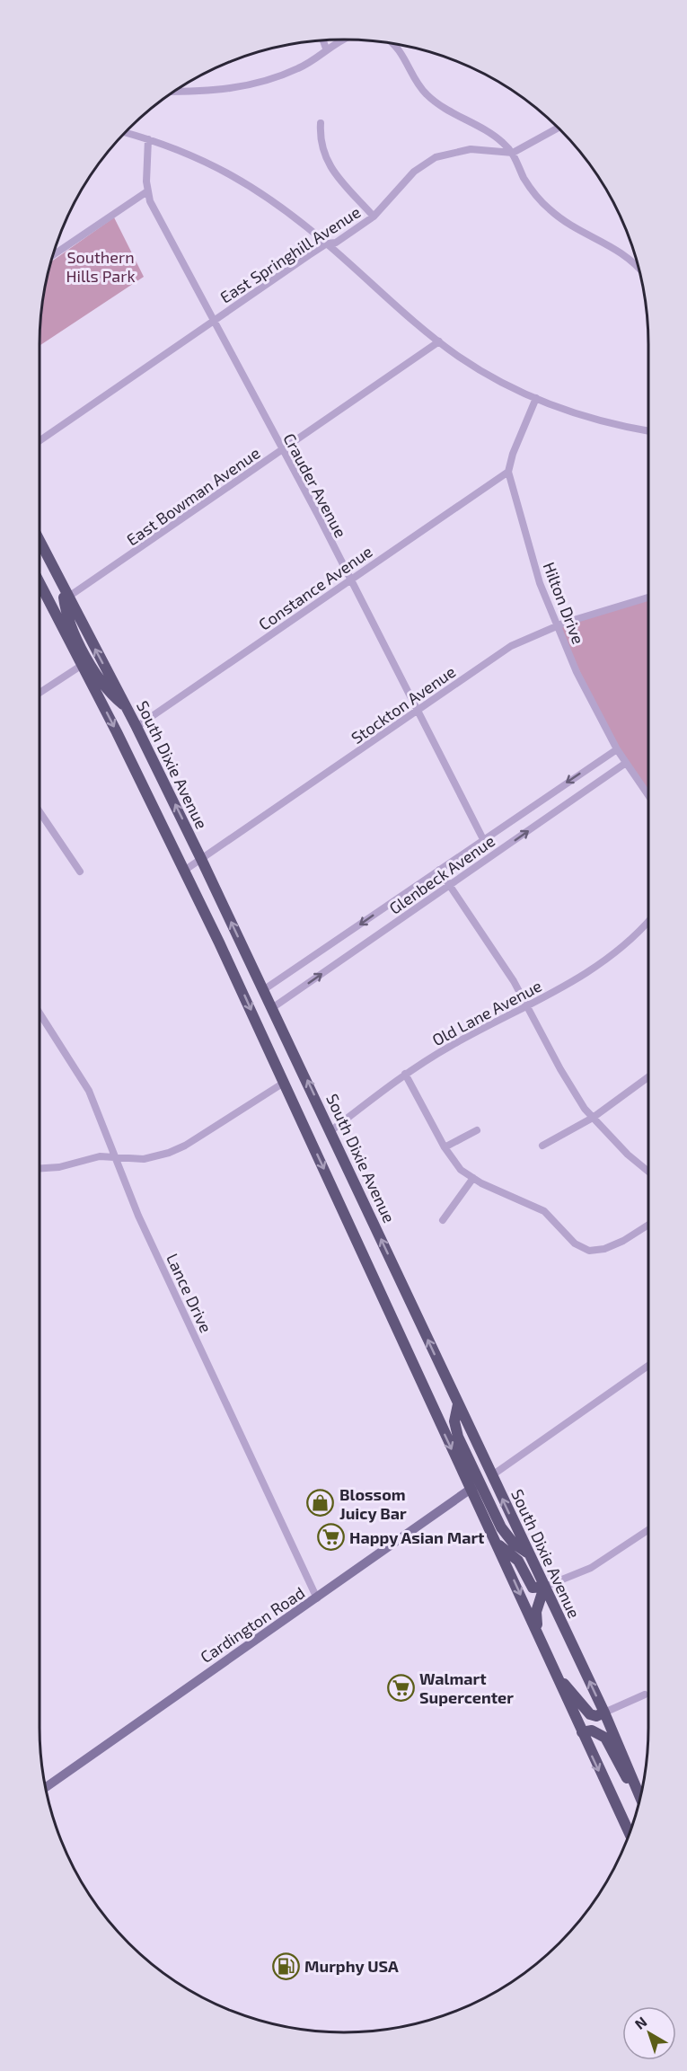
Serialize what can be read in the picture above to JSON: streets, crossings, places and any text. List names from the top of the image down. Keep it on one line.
{"streets":{"main road":["South Dixie Avenue"],"street":["East Springhill Avenue","Crauder Avenue","East Bowman Avenue","Constance Avenue","Hilton Drive","Stockton Avenue","Glenbeck Avenue","Old Lane Avenue","Lance Drive","Cardington Road"]},"crossings":[["East Springhill Avenue","Crauder Avenue"],["Crauder Avenue","East Bowman Avenue"],["Crauder Avenue","Constance Avenue"],["Crauder Avenue","Stockton Avenue"],["Crauder Avenue","Glenbeck Avenue"],["East Bowman Avenue","South Dixie Avenue"],["Constance Avenue","Hilton Drive"],["Constance Avenue","South Dixie Avenue"],["Hilton Drive","Stockton Avenue"],["Hilton Drive","Glenbeck Avenue"],["Stockton Avenue","South Dixie Avenue"],["South Dixie Avenue","Glenbeck Avenue"],["South Dixie Avenue","Old Lane Avenue"],["Lance Drive","Cardington Road"]],"parks":["Southern Hills Park"],"places":{"shop":["Blossom Juicy Bar"],"supermarket":["Happy Asian Mart","Walmart Supercenter"],"fuel station":["Murphy USA"]},"north":"top left"}
